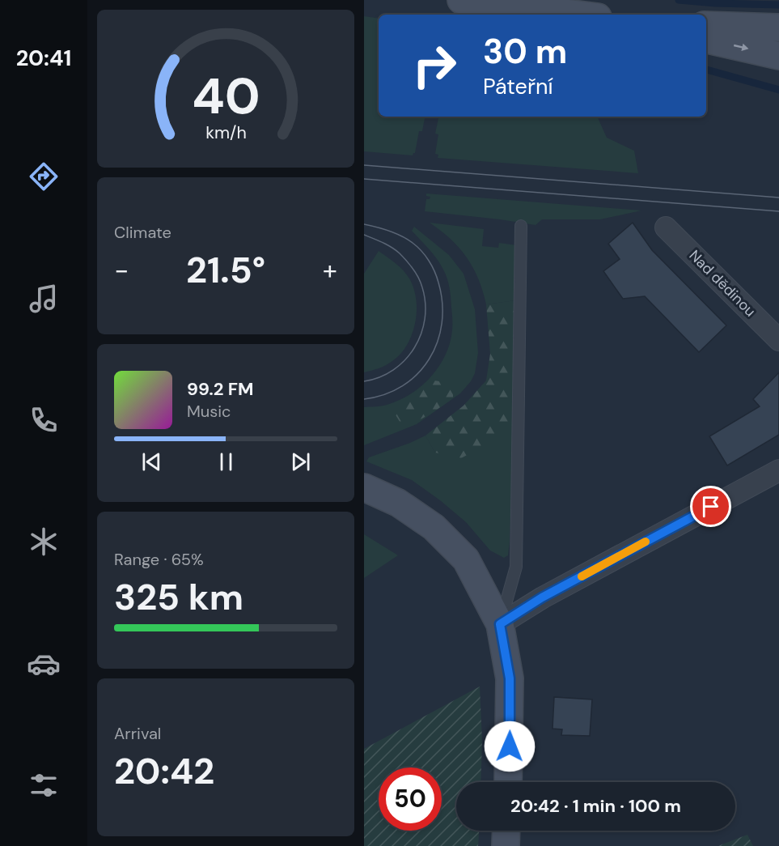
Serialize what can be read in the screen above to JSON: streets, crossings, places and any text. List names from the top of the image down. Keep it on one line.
{"streets":{"street":["Nad dědinou"]},"page":{"tabs":"20:41","turn":["30 m","Páteřní"],"tile":["Climate",["Range · 65%","325 km"],["Arrival","20:42"]],"heat":["−","21.5°","+"],"song":["99.2 FM","Music"],"limit":"50","trip":"20:42 · 1 min · 100 m","gauge":["40","km/h"]}}
